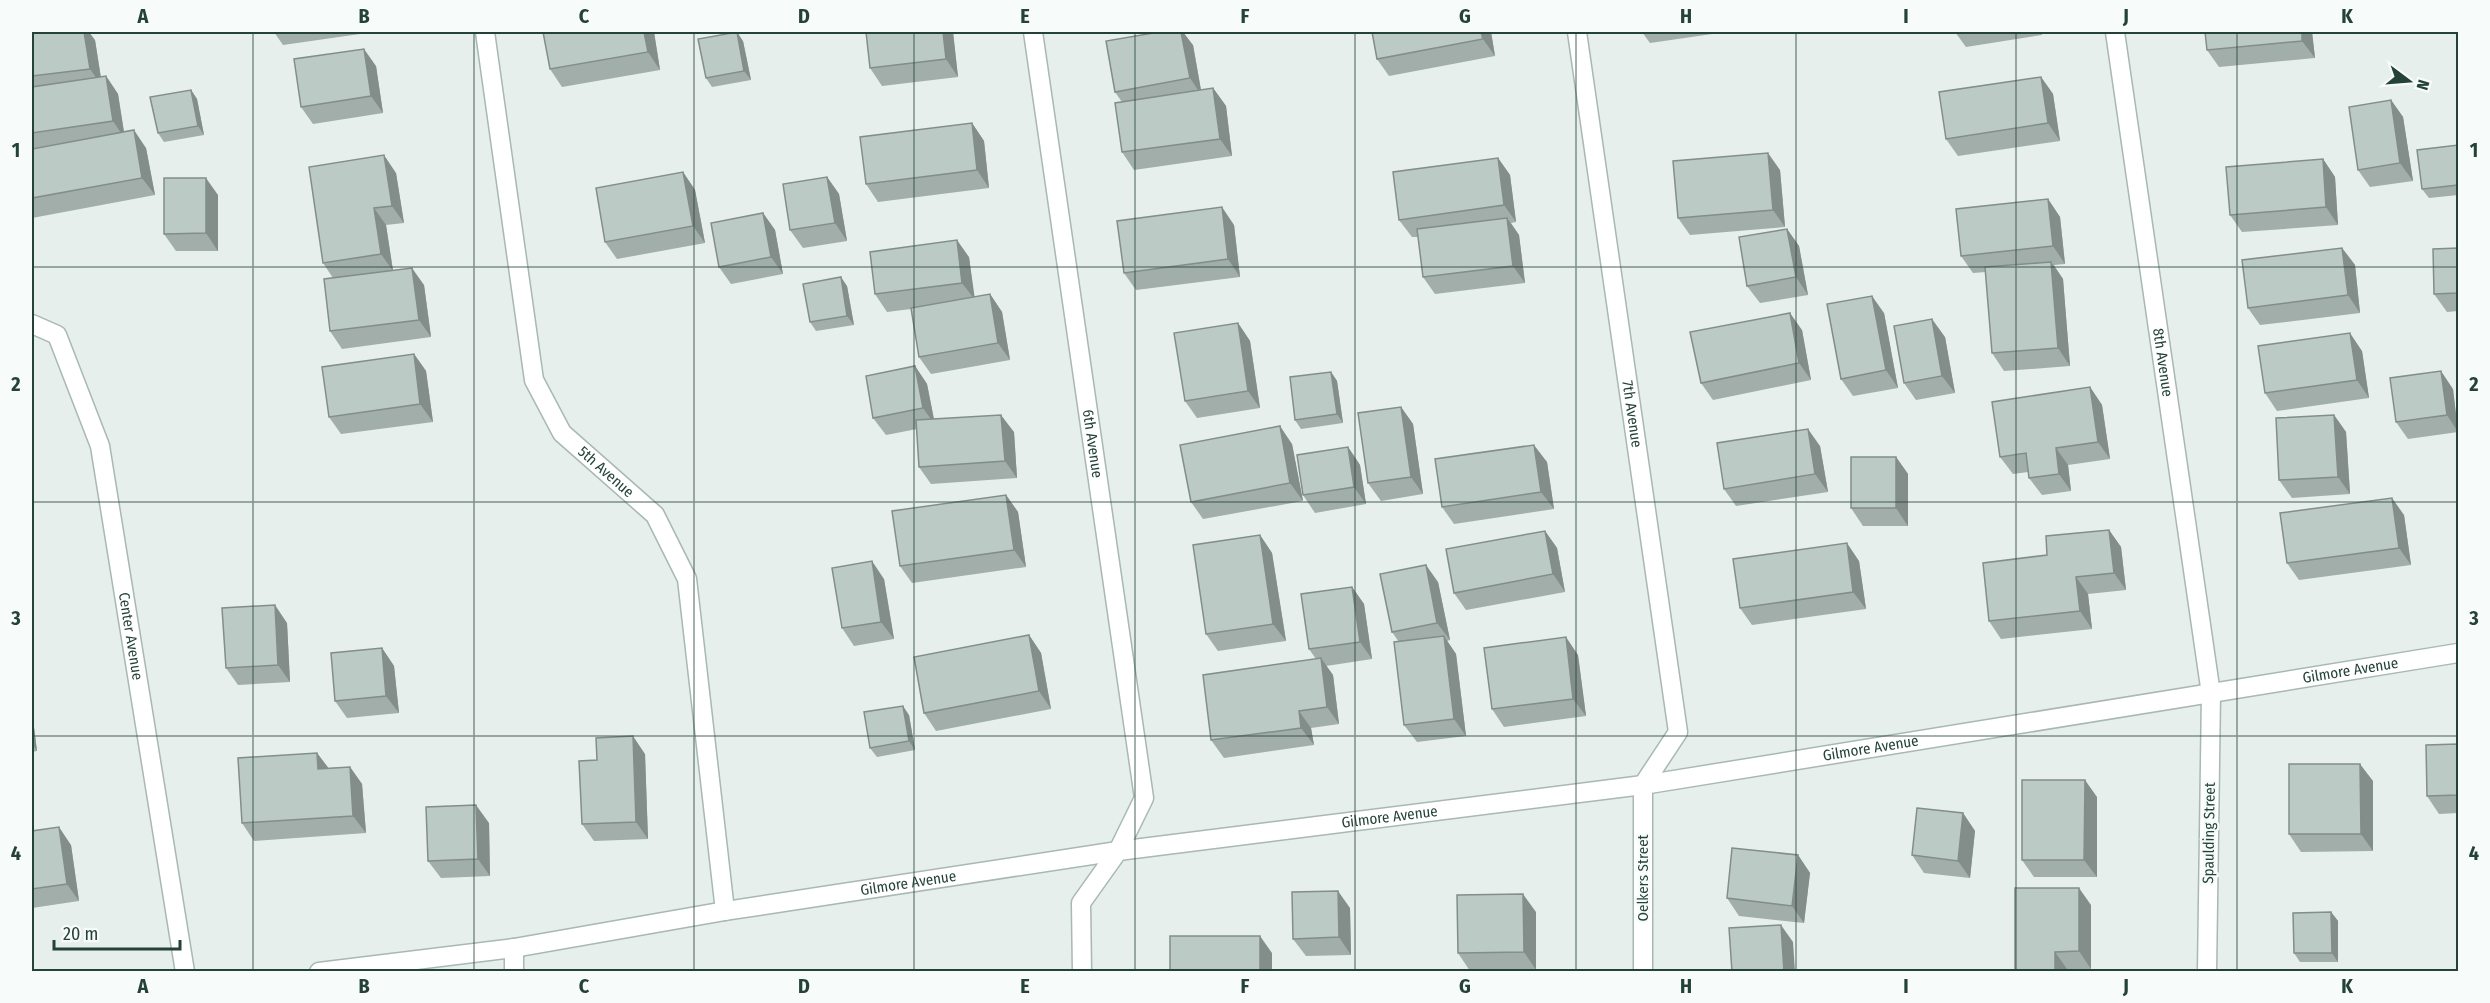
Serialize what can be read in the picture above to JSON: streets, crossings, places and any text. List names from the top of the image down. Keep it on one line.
{"streets":{"street":["8th Avenue","7th Avenue","6th Avenue","5th Avenue","Center Avenue","Gilmore Avenue","Spaulding Street","Oelkers Street"]},"crossings":[["8th Avenue","Gilmore Avenue"],["8th Avenue","Spaulding Street"],["7th Avenue","Gilmore Avenue"],["7th Avenue","Oelkers Street"],["6th Avenue","Gilmore Avenue"],["5th Avenue","Gilmore Avenue"],["Gilmore Avenue","Spaulding Street"],["Gilmore Avenue","Oelkers Street"]],"scale_bar":"20 m","north":"right","grid":{"columns":["A","B","C","D","E","F","G","H","I","J","K"],"rows":["1","2","3","4"]}}
